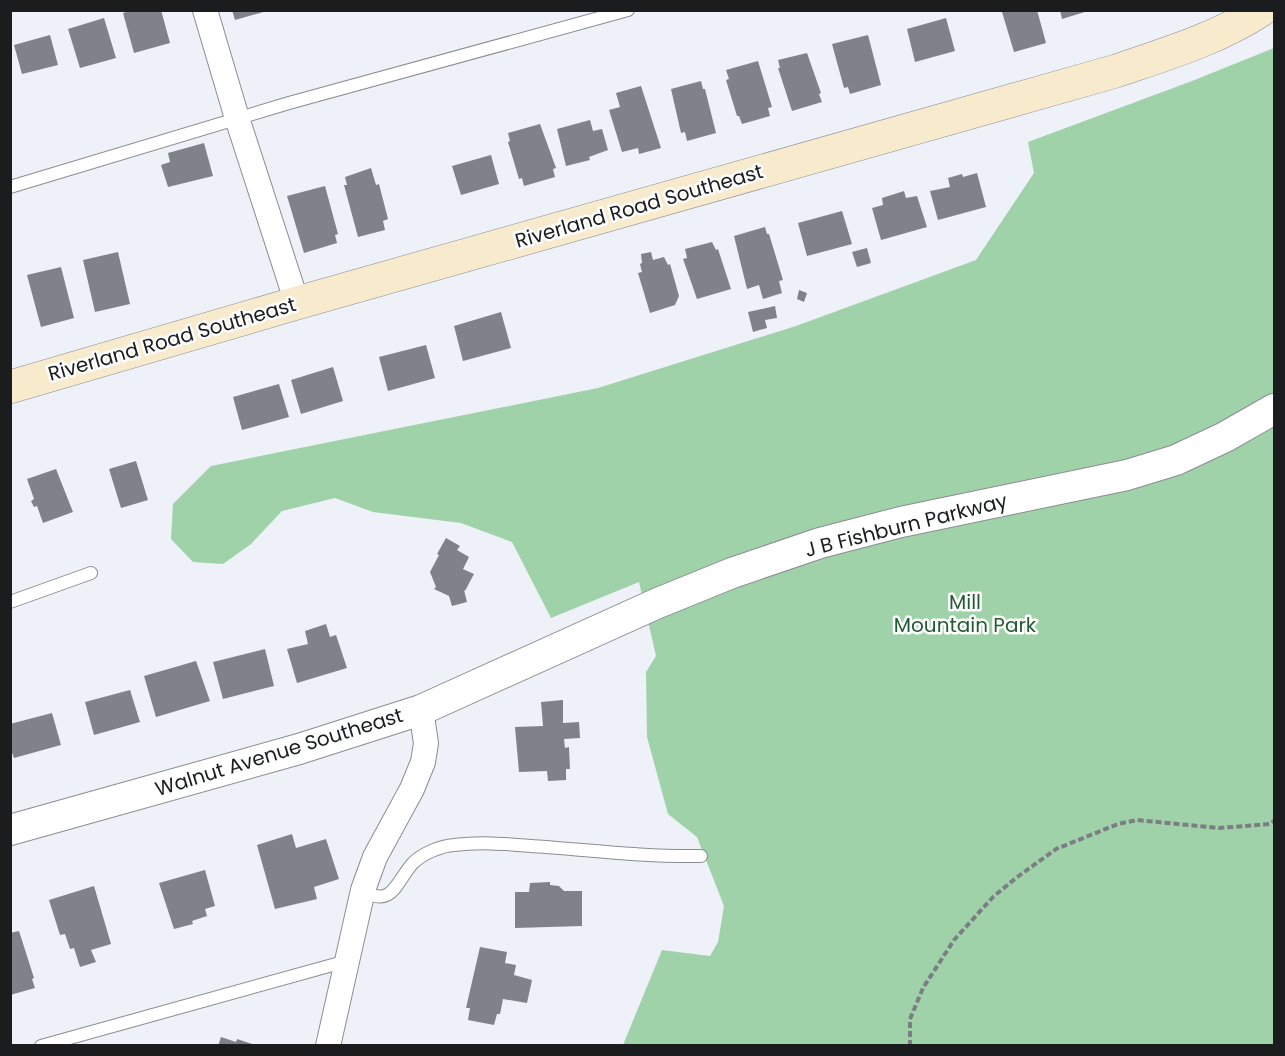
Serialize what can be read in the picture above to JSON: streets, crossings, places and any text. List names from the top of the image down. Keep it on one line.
{"streets":{"main road":["Riverland Road Southeast"],"street":["J B Fishburn Parkway","Walnut Avenue Southeast"]},"crossings":[["J B Fishburn Parkway","Walnut Avenue Southeast"]],"parks":["Mill Mountain Park"]}
